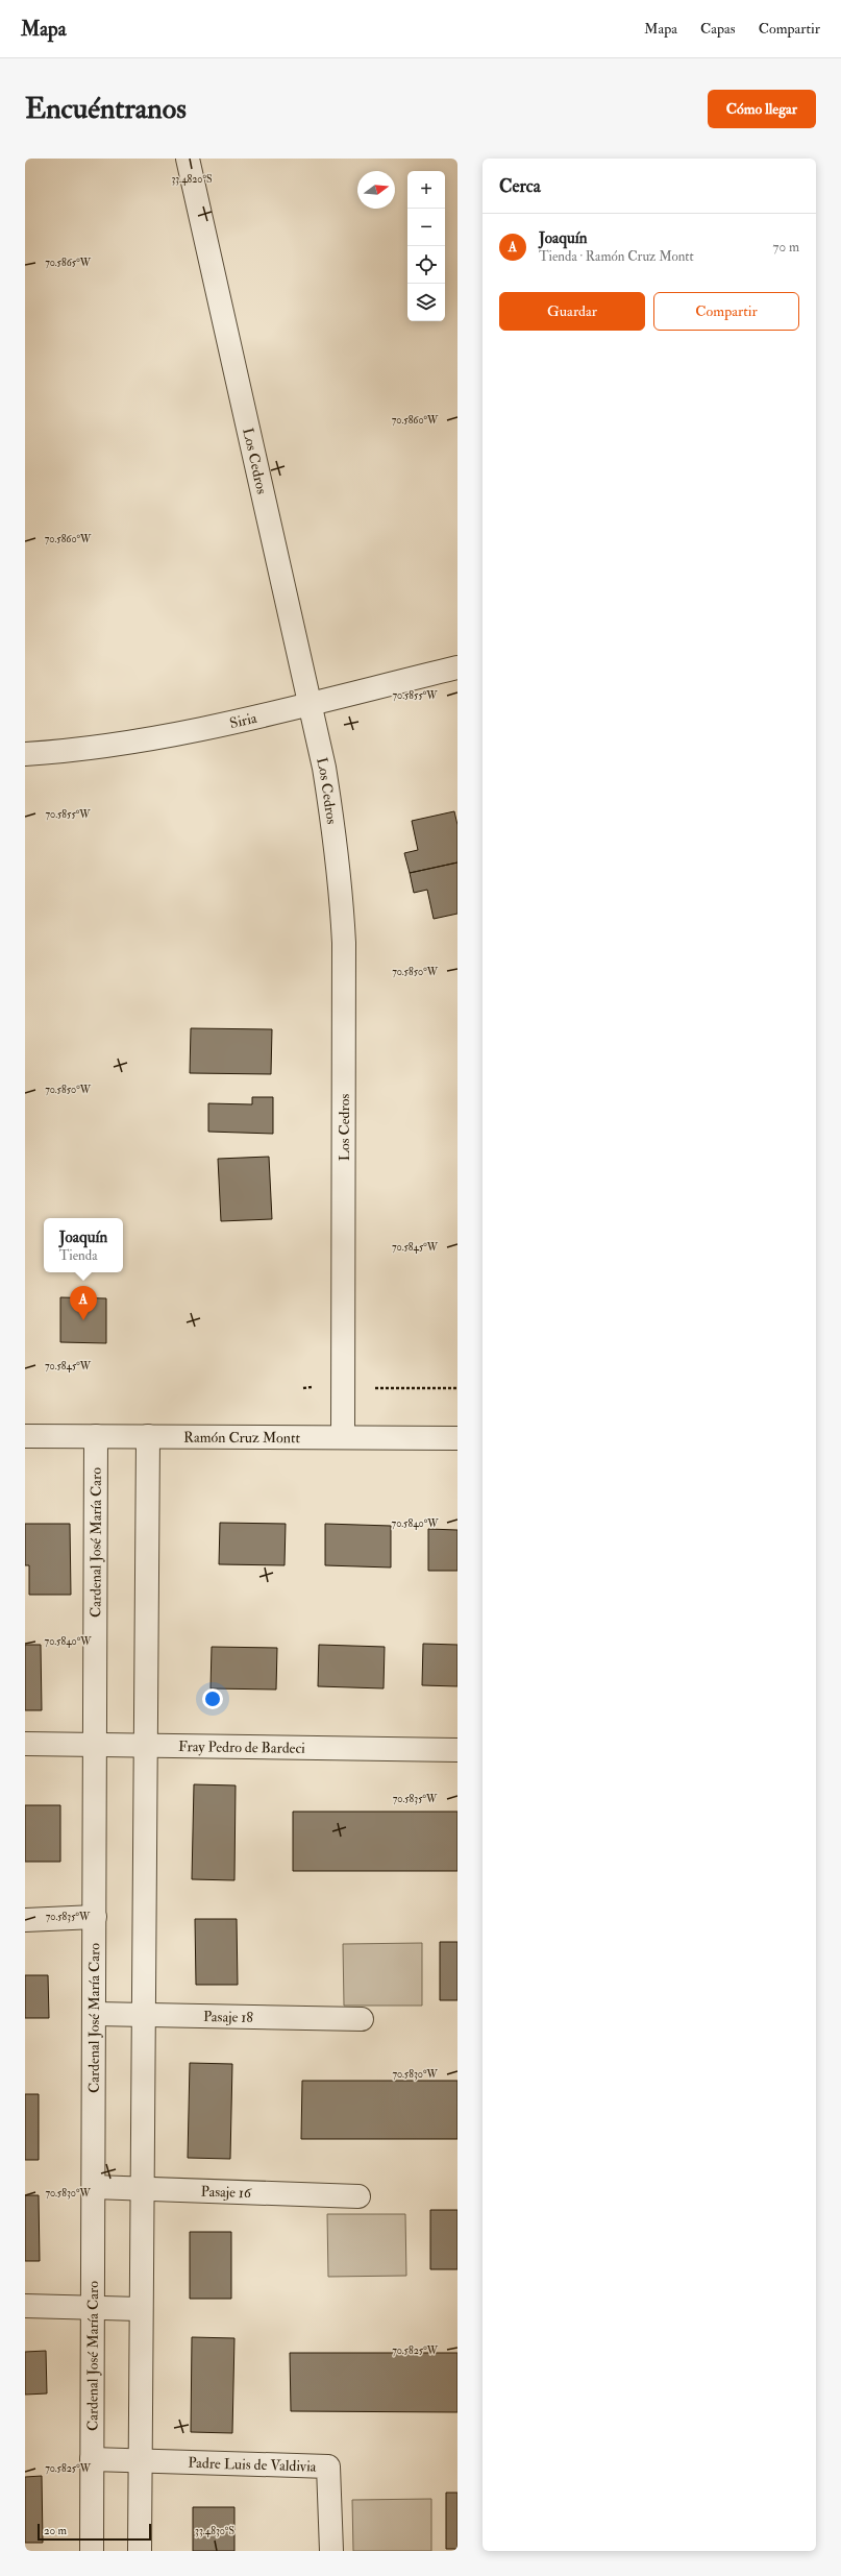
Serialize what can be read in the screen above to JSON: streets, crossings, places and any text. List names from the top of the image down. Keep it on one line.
{"streets":{"street":["Los Cedros","Siria","Ramón Cruz Montt","Cardenal José María Caro","Fray Pedro de Bardeci","Pasaje 18","Pasaje 16","Padre Luis de Valdivia"]},"crossings":[["Los Cedros","Siria"],["Los Cedros","Ramón Cruz Montt"],["Ramón Cruz Montt","Cardenal José María Caro"],["Cardenal José María Caro","Fray Pedro de Bardeci"],["Cardenal José María Caro","Pasaje 18"],["Cardenal José María Caro","Pasaje 16"],["Cardenal José María Caro","Padre Luis de Valdivia"]],"scale_bar":"20 m","north":"right","page":{"header":"Mapa","nav":["Mapa","Capas","Compartir"],"buttons":["Cómo llegar",["Guardar","Compartir"]],"title":"Encuéntranos","heading":"Cerca","map_buttons":["+","−"],"list":[{"mark":"A","name":"Joaquín","note":"Tienda · Ramón Cruz Montt","value":"70 m"}],"popup":["Joaquín","Tienda"],"pins":"A","scale":"20 m"},"coordinates":["33.4820°S","70.5865°W","70.5860°W","70.5855°W","70.5850°W","70.5845°W","70.5840°W","70.5835°W","70.5830°W","70.5825°W","33.4830°S"]}
